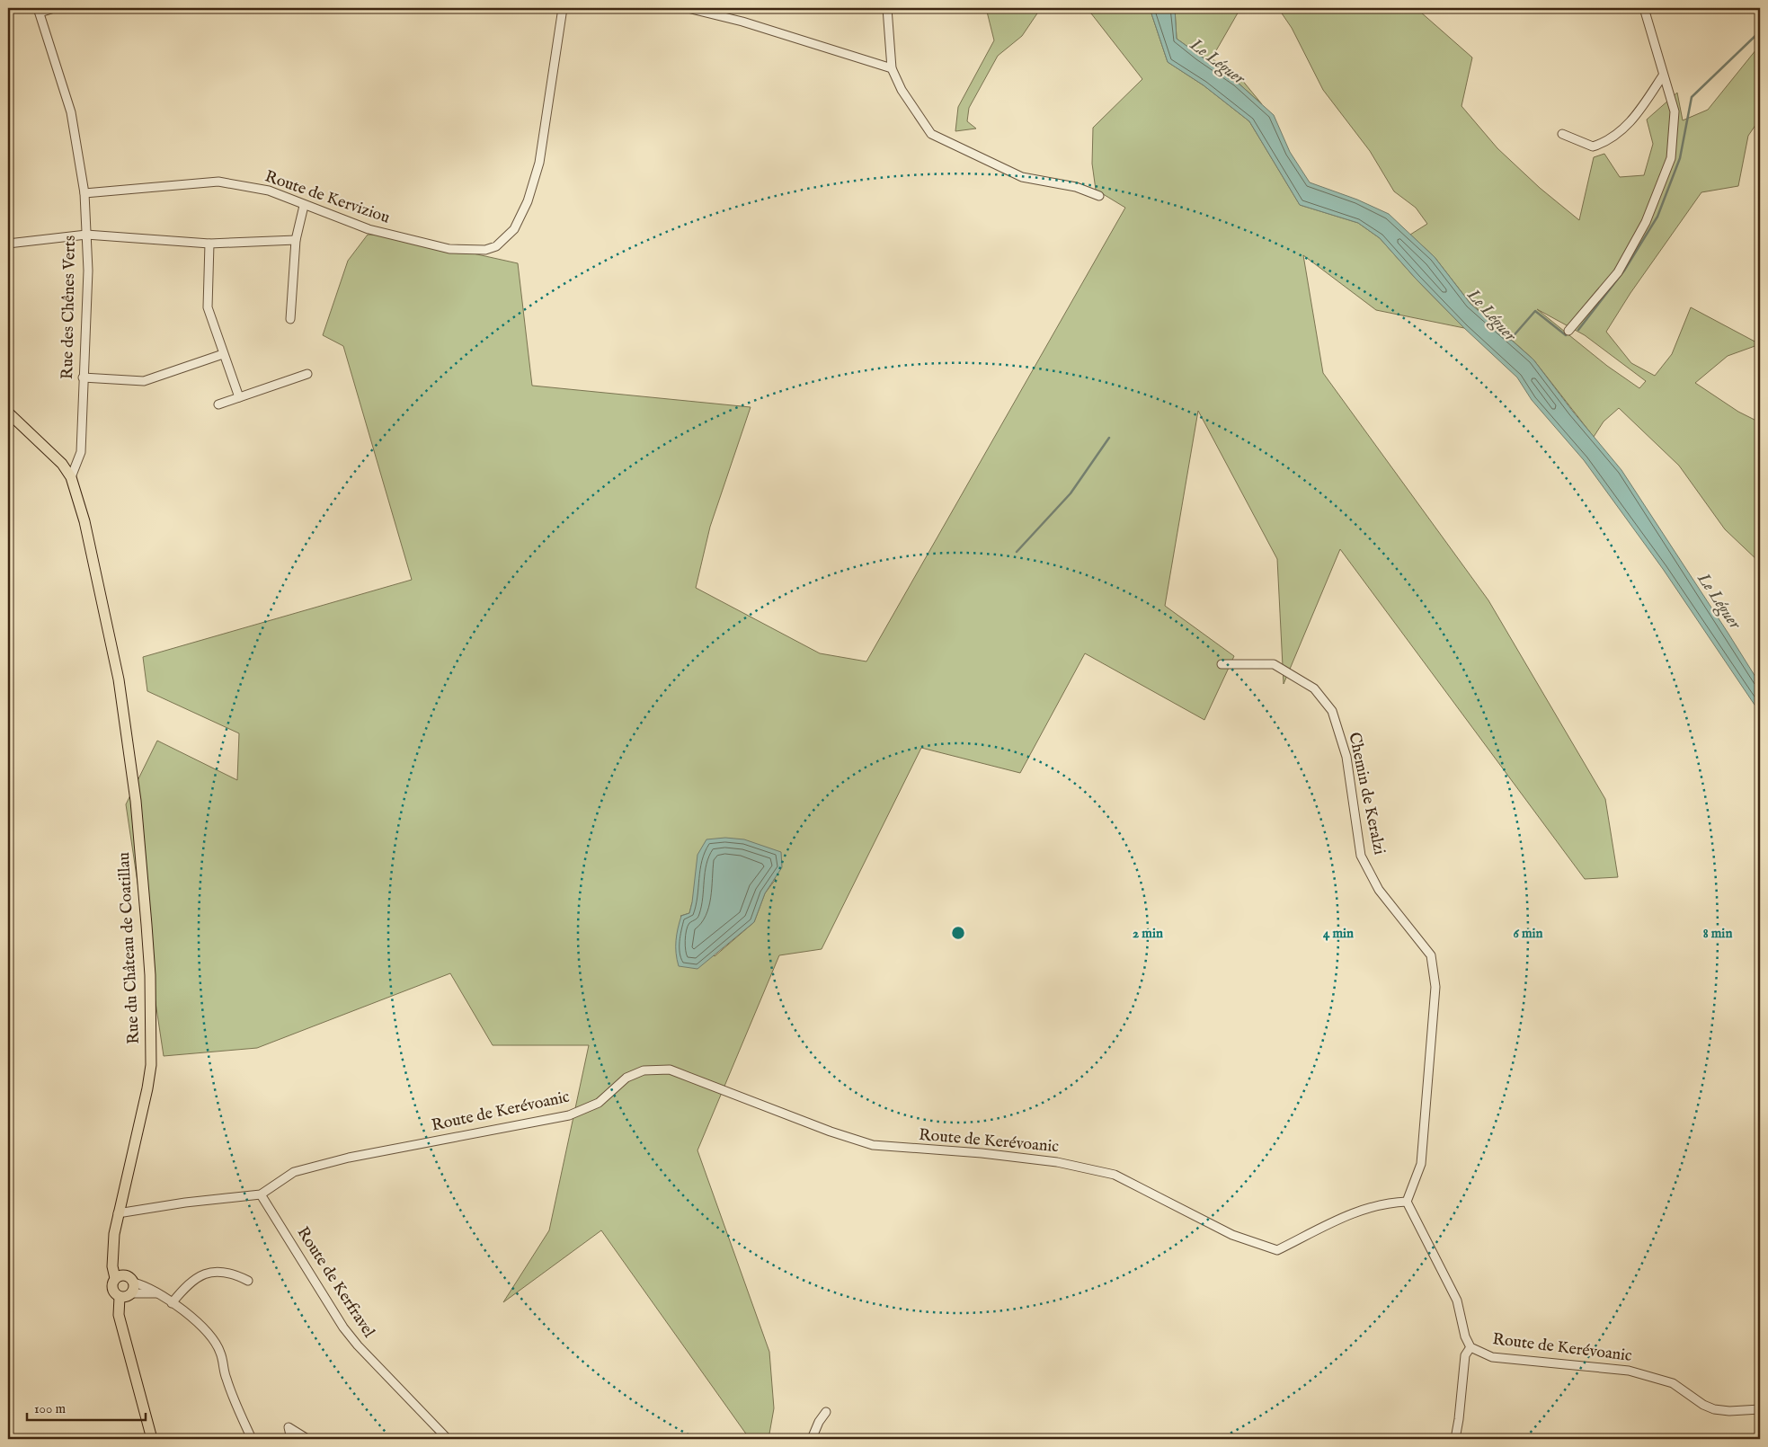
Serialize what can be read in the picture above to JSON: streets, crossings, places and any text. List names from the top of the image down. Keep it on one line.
{"streets":{"main road":["Rue du Château de Coatillau"],"street":["Route de Kerviziou","Rue des Chênes Verts","Chemin de Keralzi","Route de Kerévoanic","Route de Kerfravel"]},"crossings":[["Route de Kerviziou","Rue des Chênes Verts"],["Rue des Chênes Verts","Rue du Château de Coatillau"],["Chemin de Keralzi","Route de Kerévoanic"],["Rue du Château de Coatillau","Route de Kerévoanic"],["Route de Kerévoanic","Route de Kerfravel"]],"water":["Le Léguer"],"scale_bar":"100 m","rings":["2 min","4 min","6 min","8 min"]}
